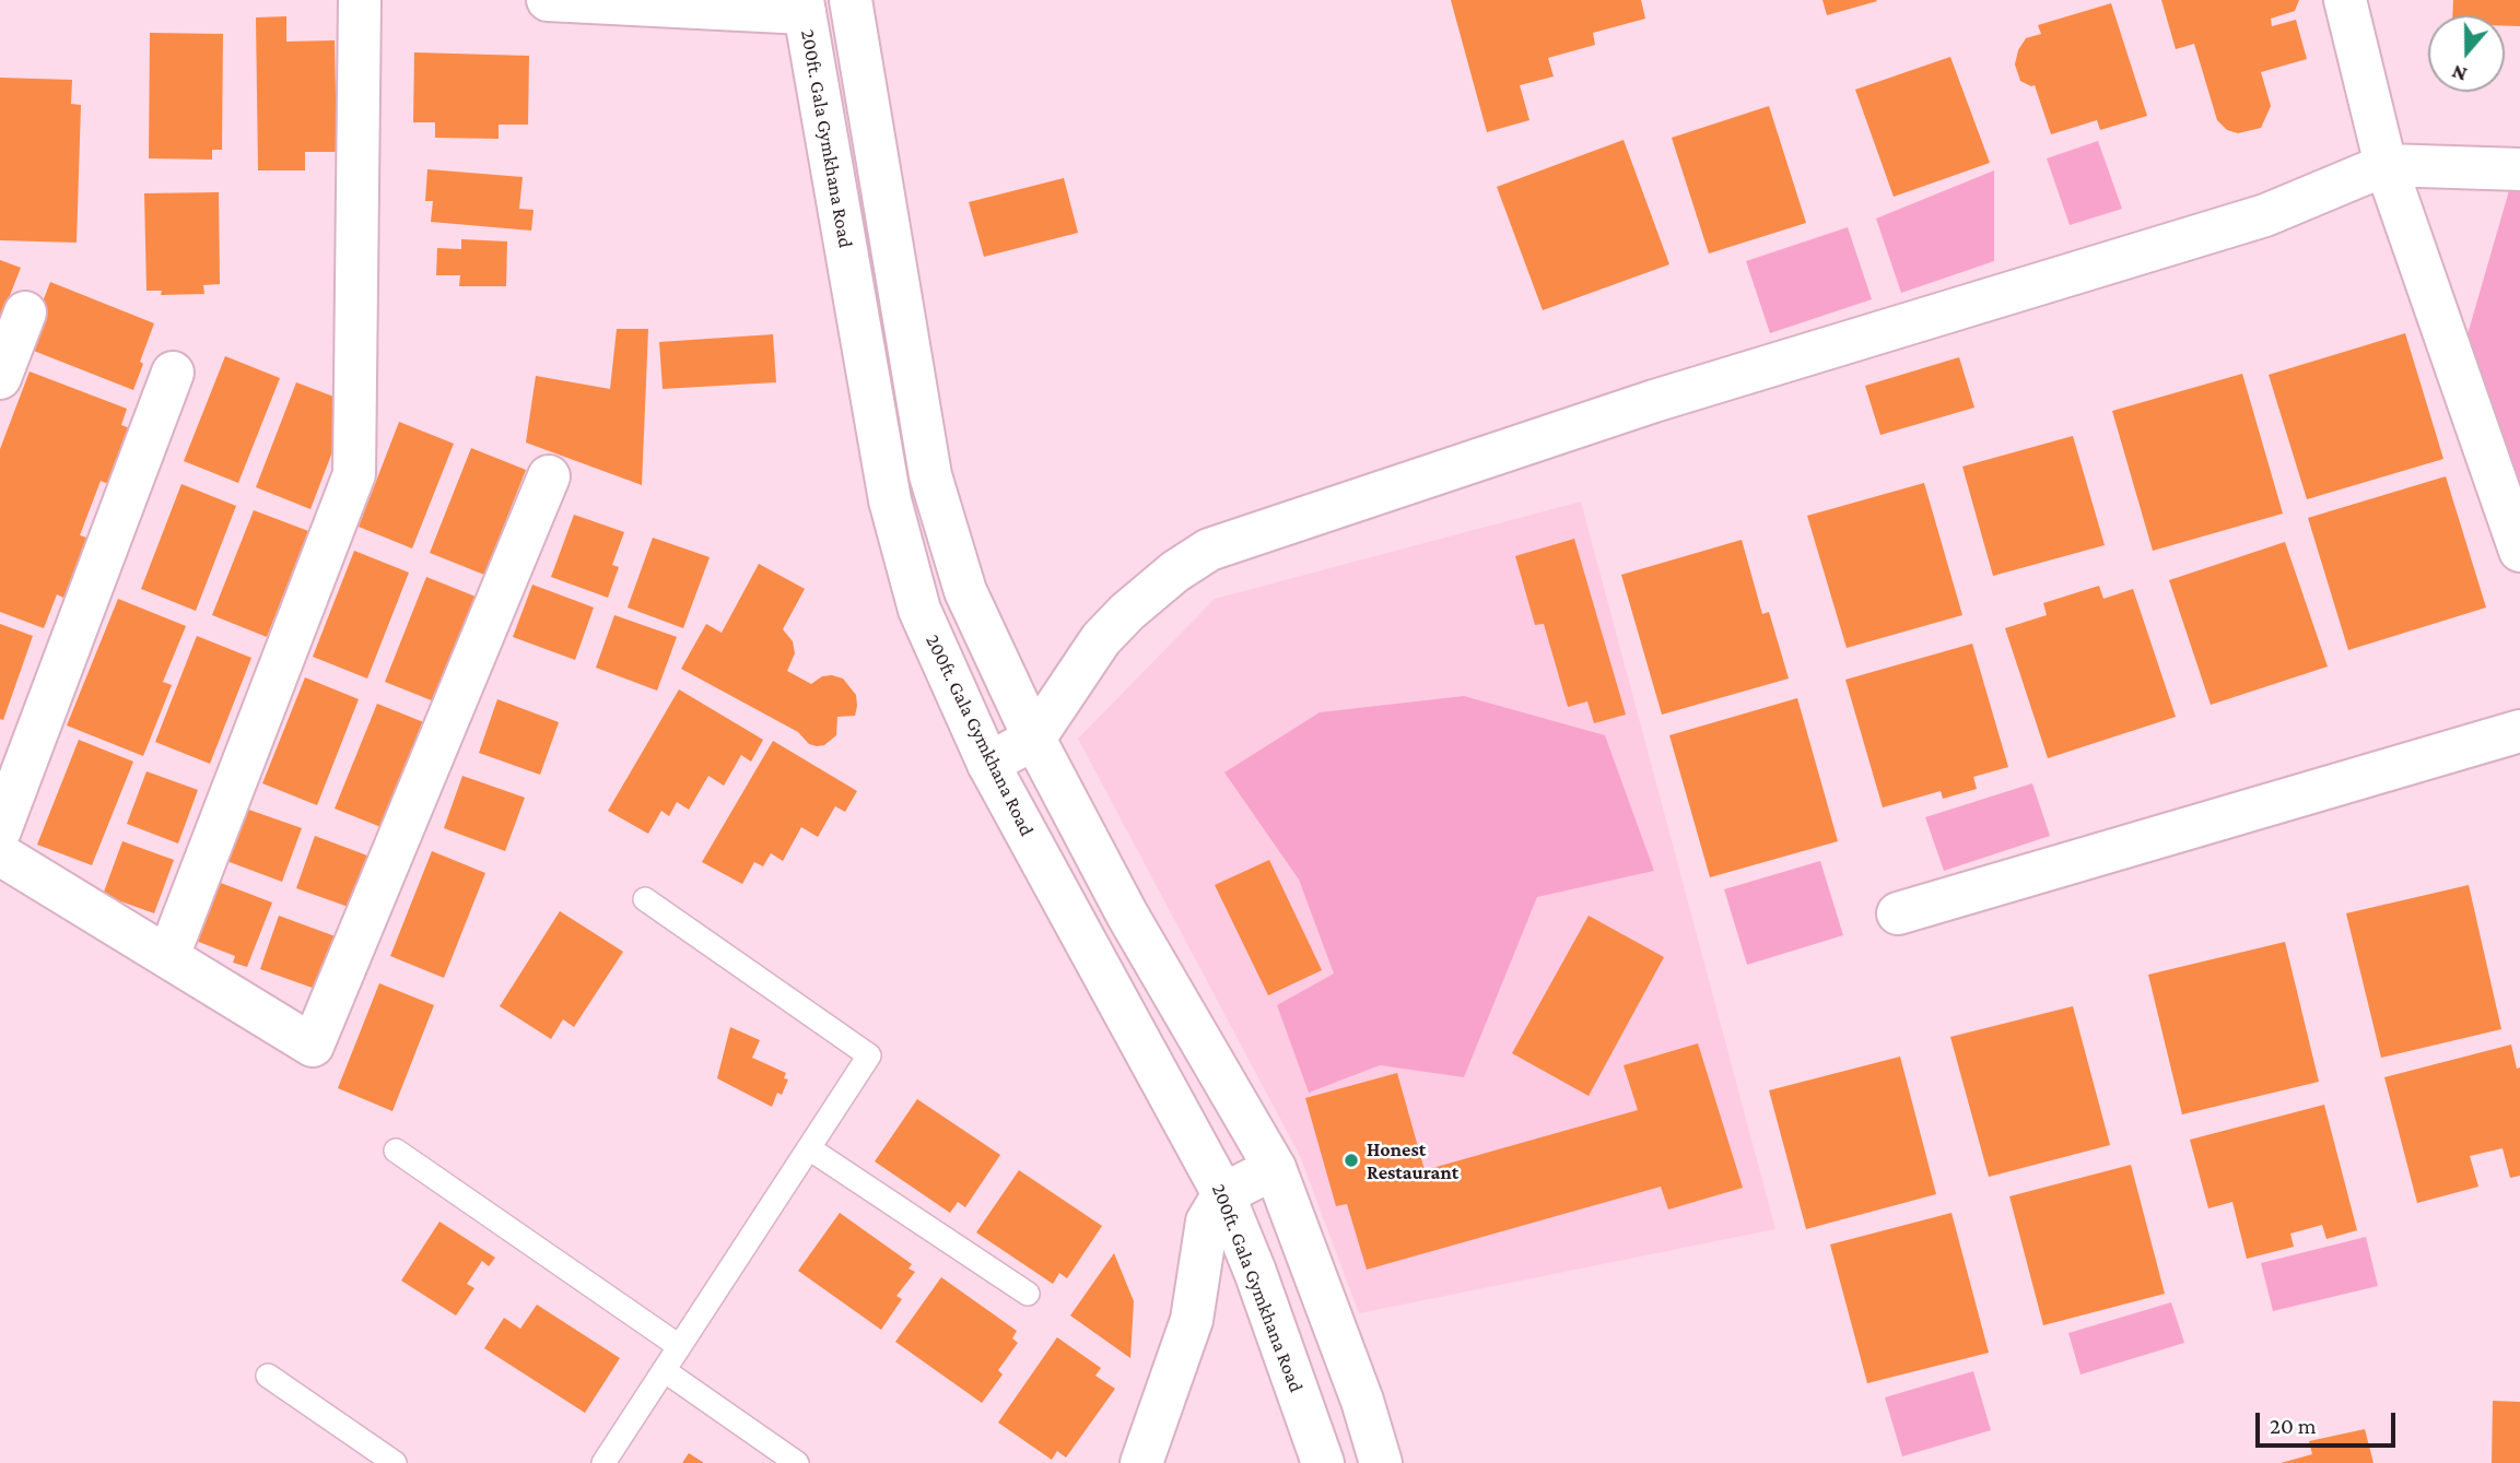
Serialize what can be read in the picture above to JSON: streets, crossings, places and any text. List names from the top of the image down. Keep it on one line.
{"streets":{"street":["200ft. Gala Gymkhana Road"]},"places":["Honest Restaurant"],"scale_bar":"20 m","north":"bottom"}
